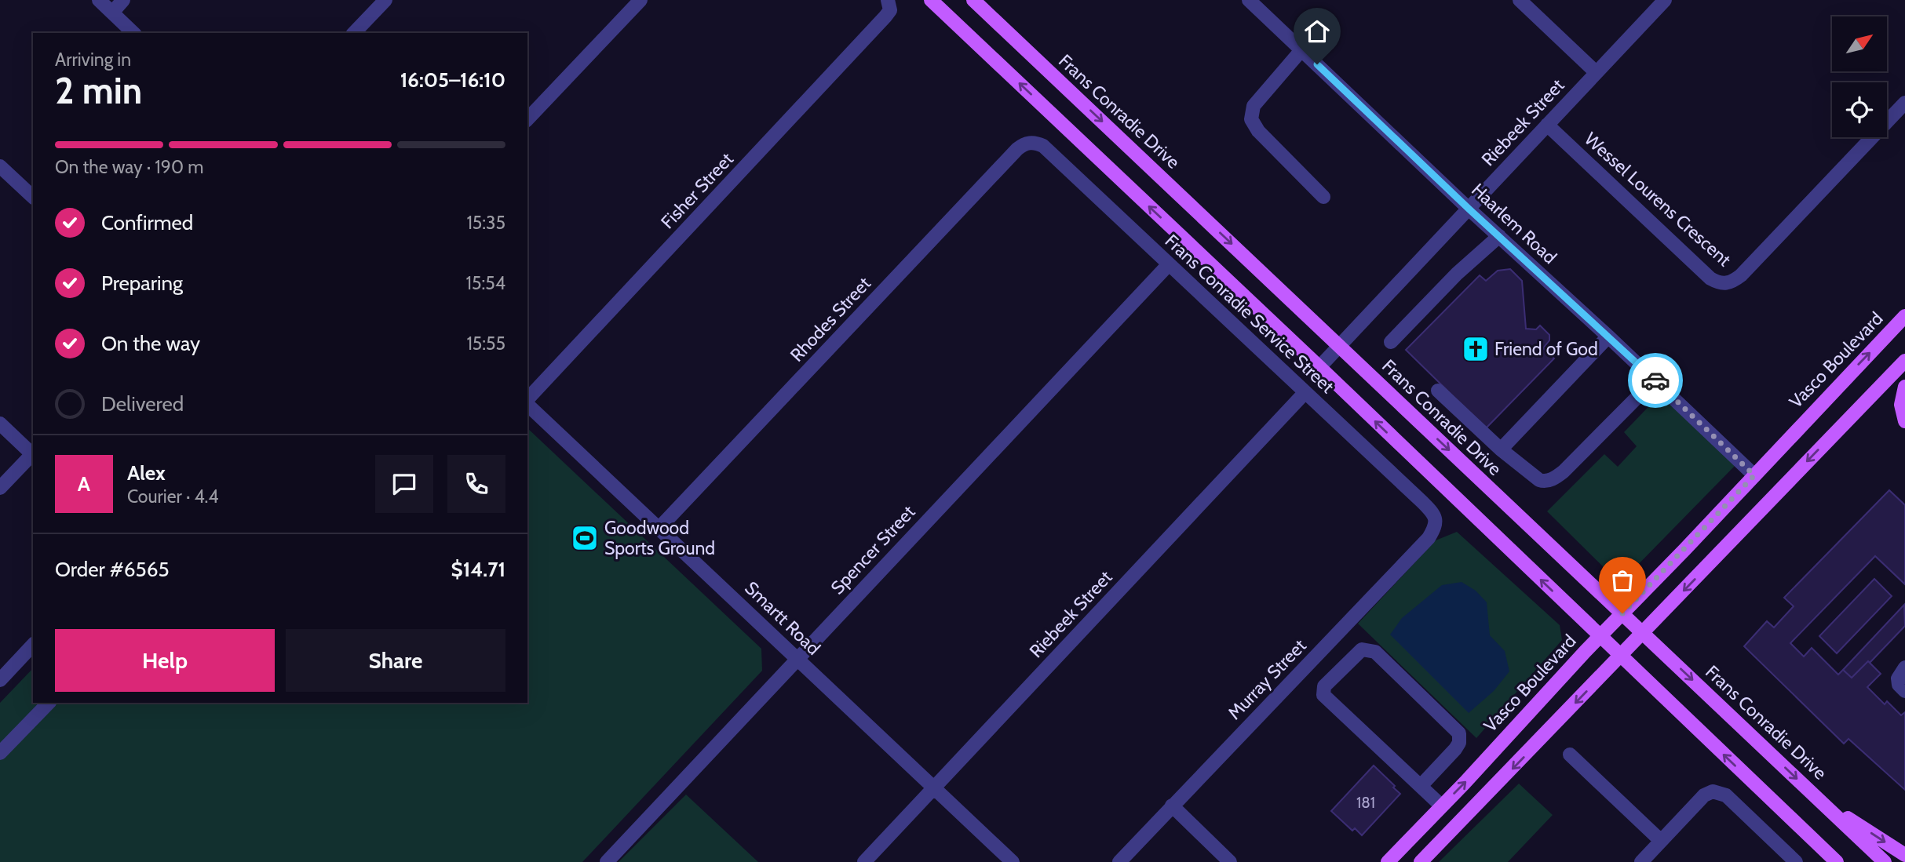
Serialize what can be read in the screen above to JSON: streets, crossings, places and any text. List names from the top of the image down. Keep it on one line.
{"streets":{"main road":["Frans Conradie Drive","Vasco Boulevard"],"street":["Riebeek Street","Fisher Street","Wessel Lourens Crescent","Haarlem Road","Frans Conradie Service Street","Rhodes Street","Spencer Street","Smartt Road","Murray Street"]},"crossings":[["Frans Conradie Drive","Riebeek Street"],["Frans Conradie Drive","Vasco Boulevard"],["Riebeek Street","Wessel Lourens Crescent"],["Riebeek Street","Haarlem Road"],["Riebeek Street","Frans Conradie Service Street"],["Riebeek Street","Smartt Road"],["Haarlem Road","Vasco Boulevard"],["Frans Conradie Service Street","Rhodes Street"],["Frans Conradie Service Street","Spencer Street"],["Frans Conradie Service Street","Murray Street"],["Rhodes Street","Smartt Road"],["Spencer Street","Smartt Road"]],"places":{"church":["Friend of God"],"sports":["Goodwood Sports Ground"]},"house_numbers":["181"],"north":"top right","page":{"heading":["2 min","Arriving in","16:05–16:10"],"panel":["Alex","Courier · 4.4","Order #6565","$14.71"],"bar":"On the way · 190 m","list":[["Confirmed","15:35"],["Preparing","15:54"],["On the way","15:55"],"Delivered"],"round":"A","buttons":["Help","Share"]}}
